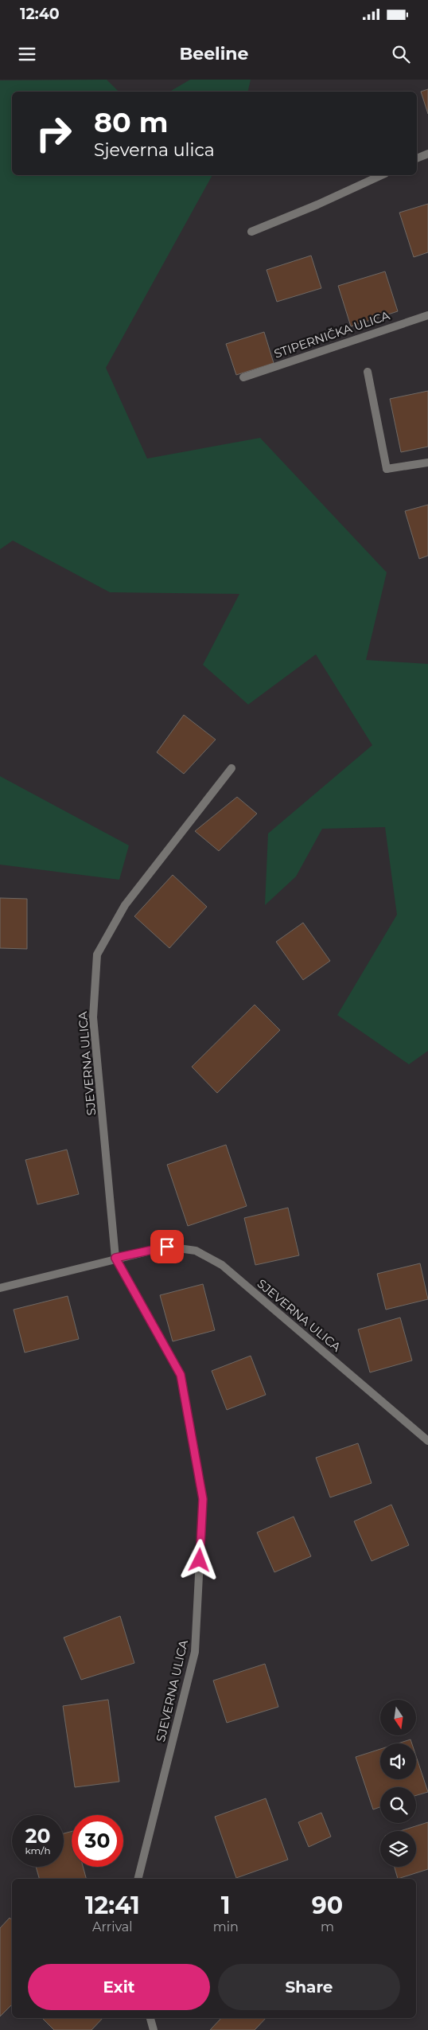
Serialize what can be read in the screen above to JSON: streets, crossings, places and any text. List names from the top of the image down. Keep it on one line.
{"streets":{"street":["STIPERNIČKA ULICA","SJEVERNA ULICA"]},"north":"bottom","page":{"status":"12:40","header":"Beeline","turn":["80 m","Sjeverna ulica"],"speed":"20 km/h","limit":"30","eta":["12:41","Arrival","1","min","90","m"],"buttons":["Exit","Share"]}}
